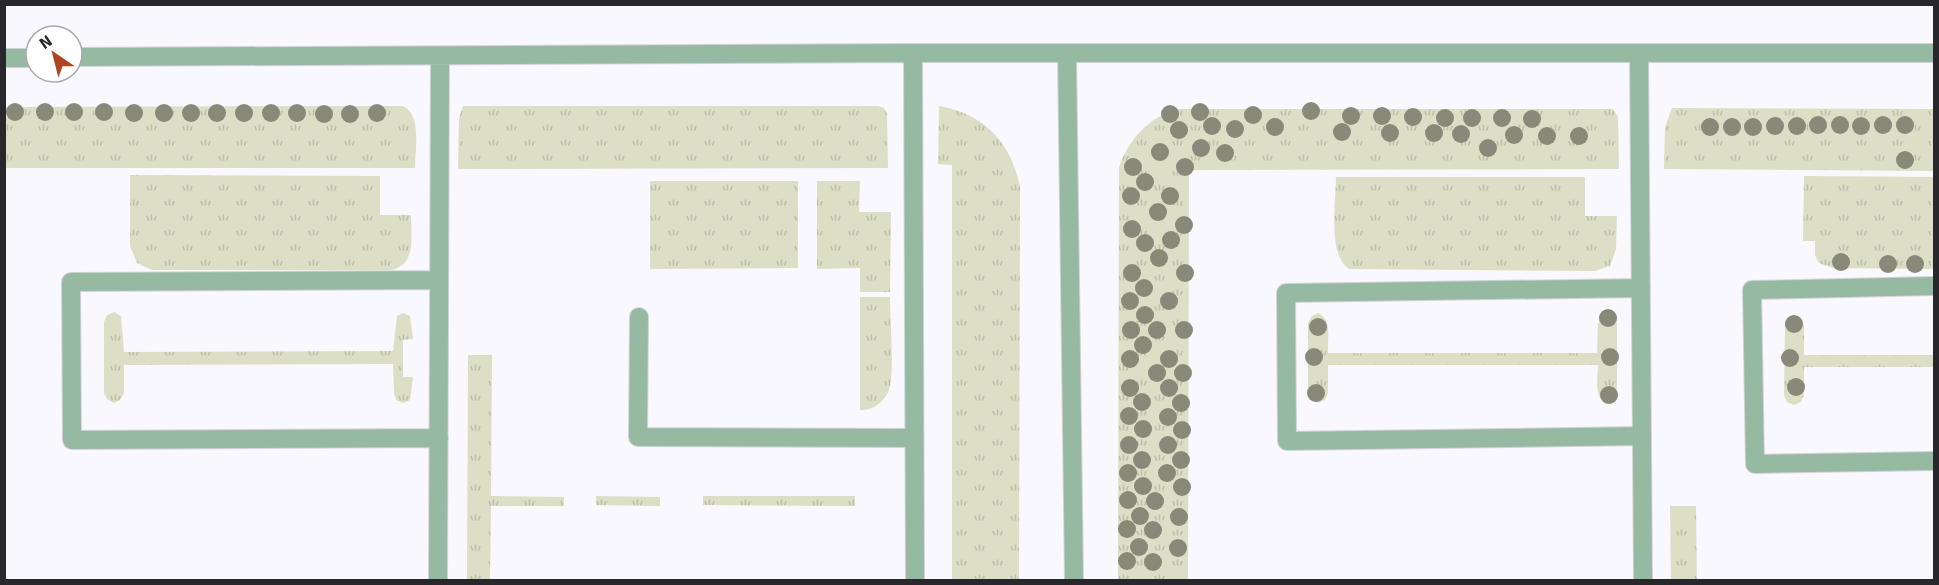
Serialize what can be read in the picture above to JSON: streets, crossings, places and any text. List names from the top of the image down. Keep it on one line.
{"north":"top left"}
